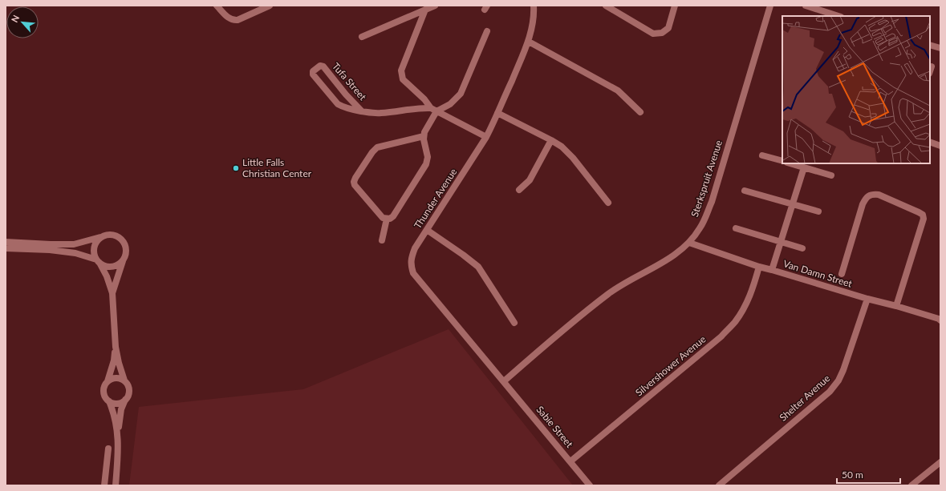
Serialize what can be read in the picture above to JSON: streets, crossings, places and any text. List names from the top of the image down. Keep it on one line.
{"streets":{"street":["Tufa Street","Sterkspruit Avenue","Thunder Avenue","Van Damn Street","Silvershower Avenue","Shelter Avenue","Sabie Street"]},"crossings":[["Tufa Street","Thunder Avenue"],["Sterkspruit Avenue","Thunder Avenue"],["Sterkspruit Avenue","Van Damn Street"],["Sterkspruit Avenue","Sabie Street"],["Thunder Avenue","Sabie Street"],["Van Damn Street","Silvershower Avenue"],["Van Damn Street","Shelter Avenue"],["Silvershower Avenue","Sabie Street"]],"places":["Little Falls Christian Center"],"scale_bar":"50 m","north":"top left"}
